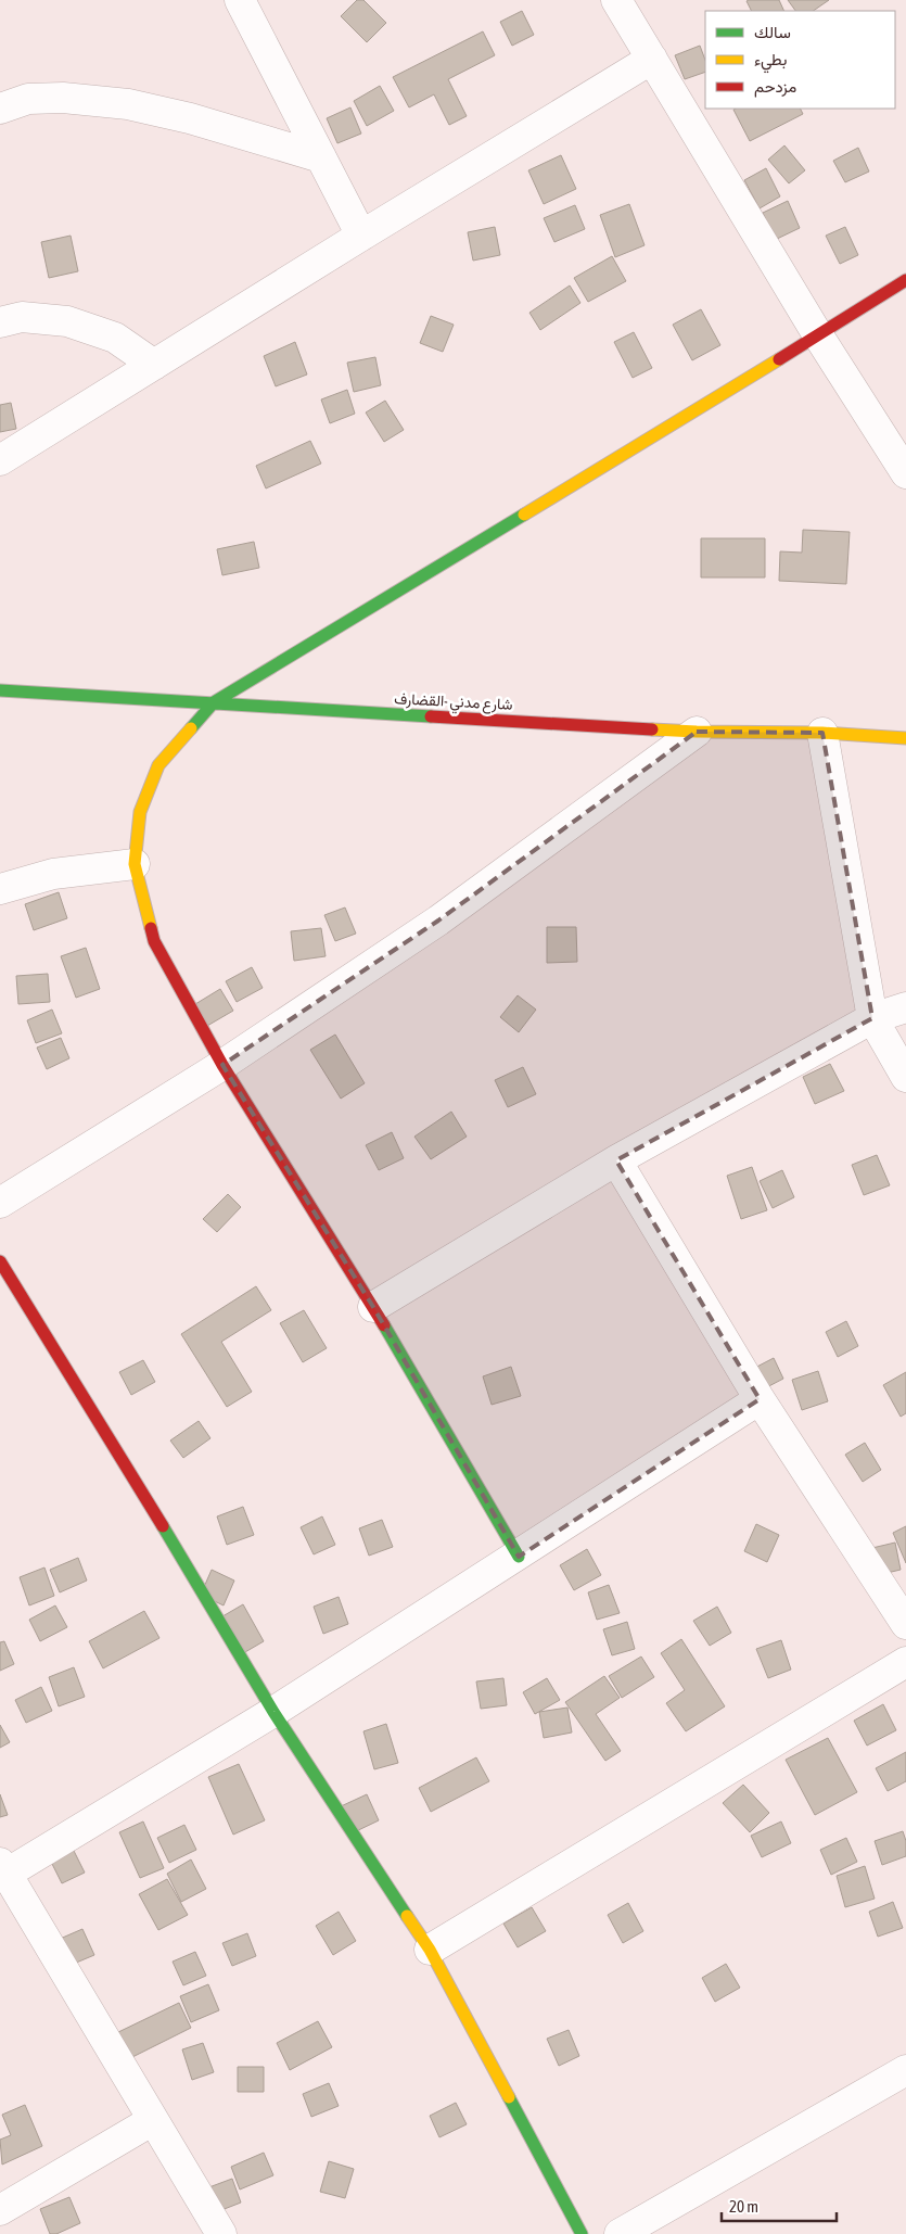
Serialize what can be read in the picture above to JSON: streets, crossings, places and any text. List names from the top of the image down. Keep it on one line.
{"streets":{"main road":["شارع مدني -القضارف"]},"legend":["سالك","بطيء","مزدحم"],"scale_bar":"20 m"}
